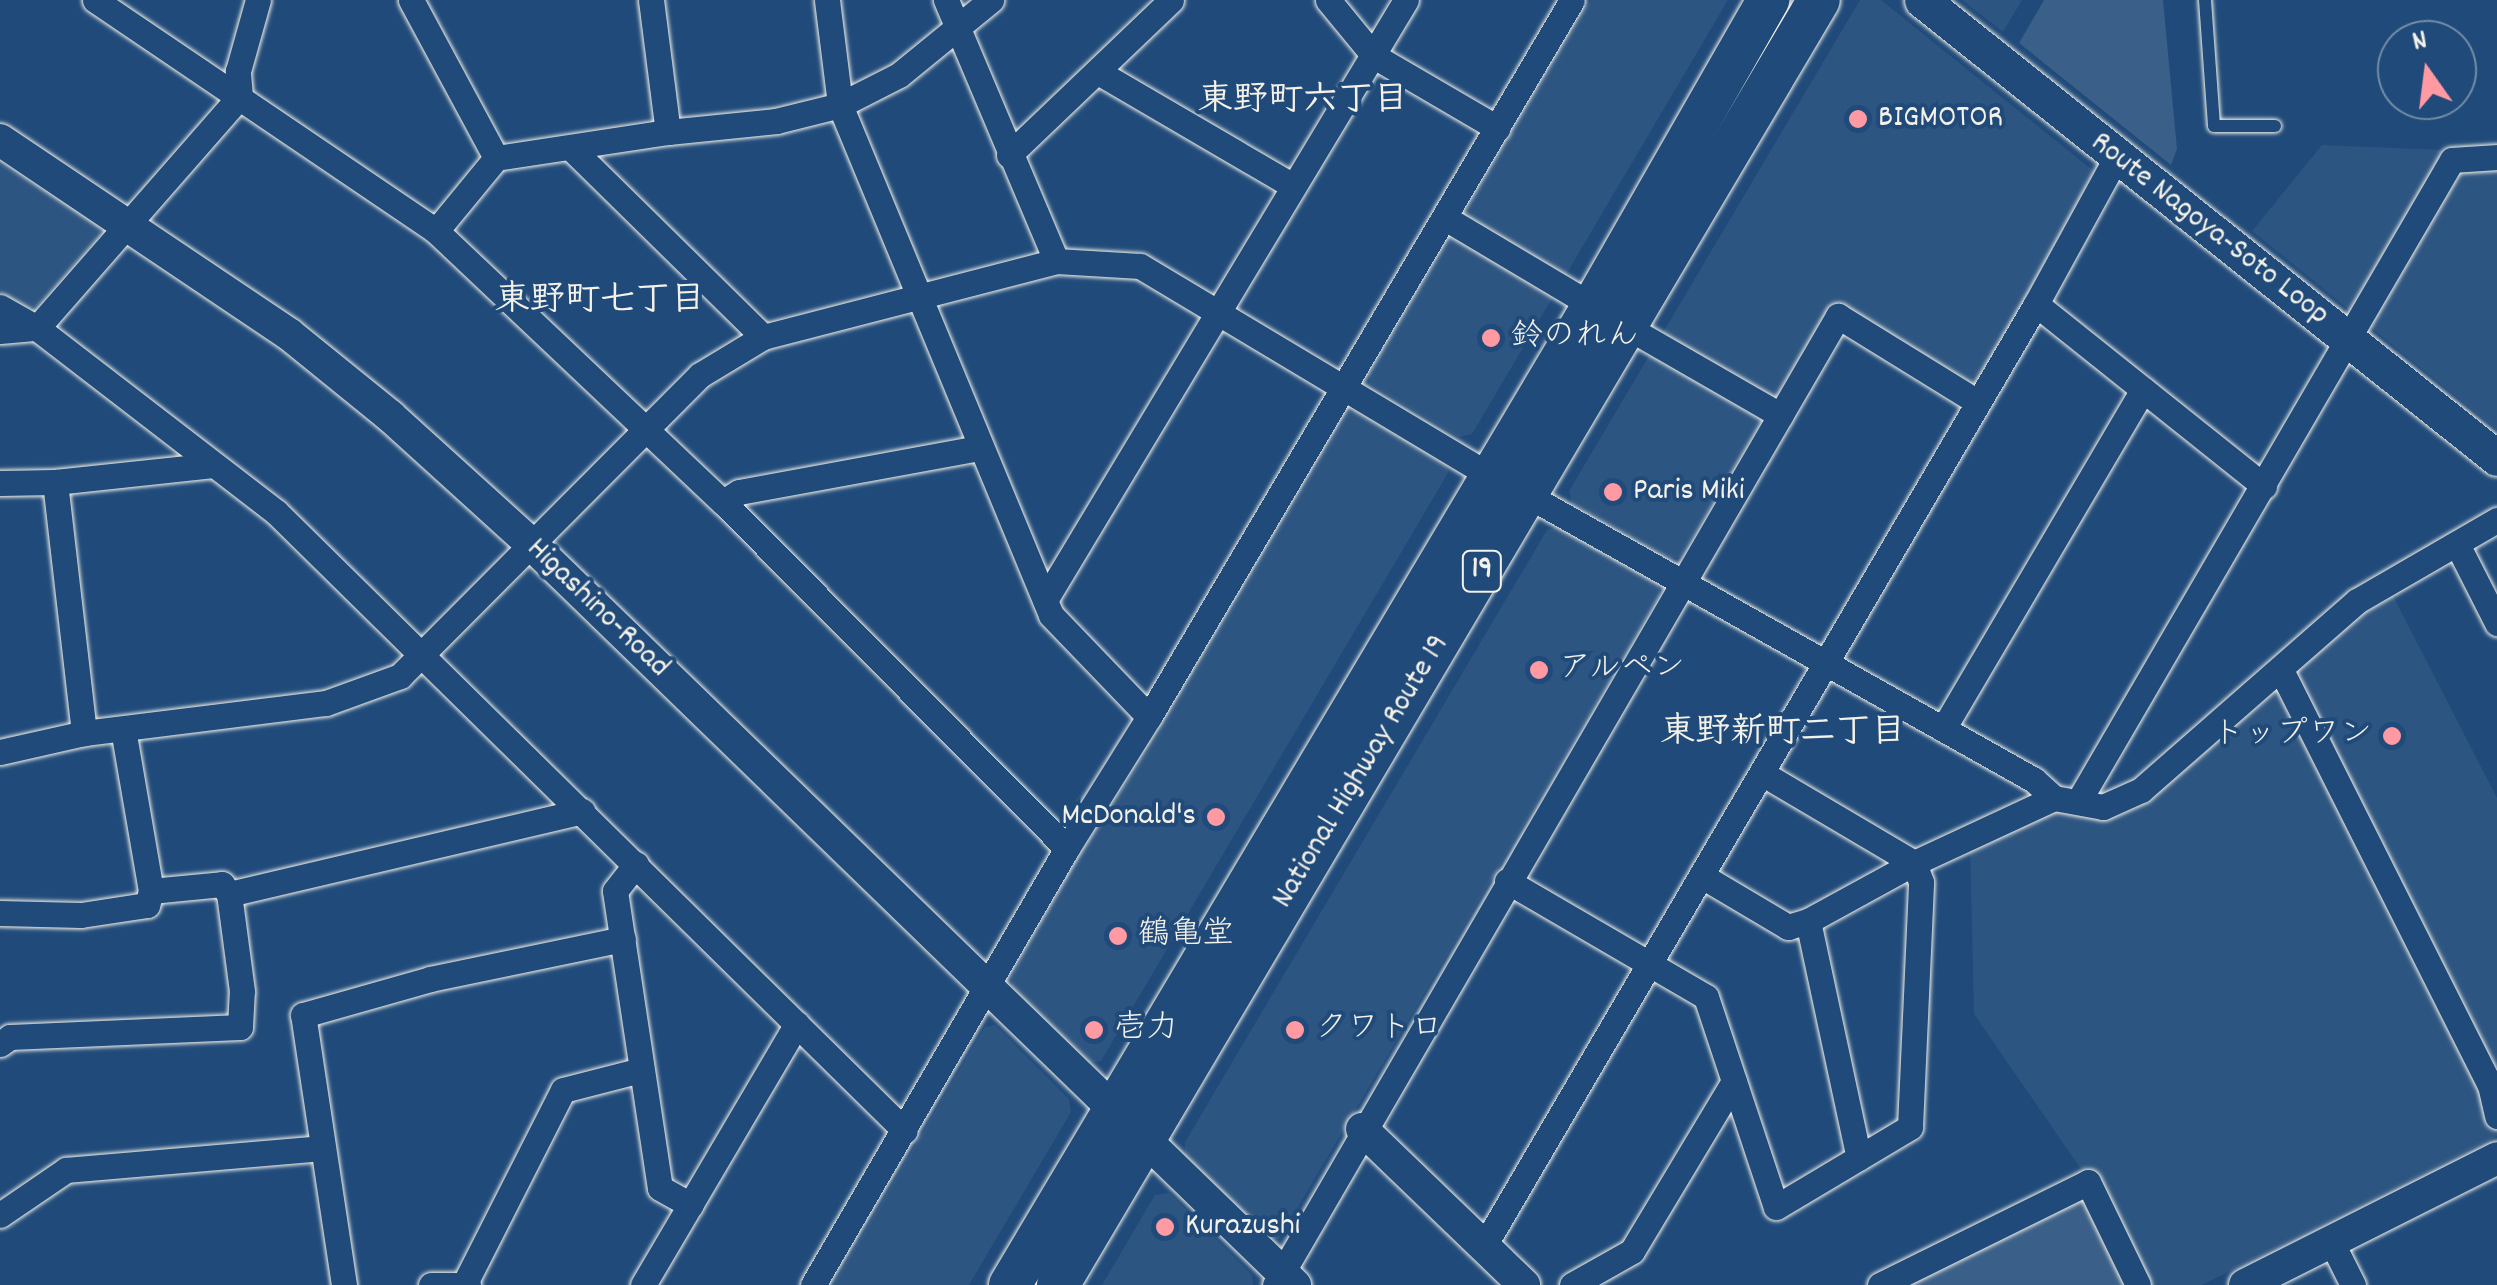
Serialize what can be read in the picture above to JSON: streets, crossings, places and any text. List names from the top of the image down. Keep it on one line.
{"streets":{"highway":["19","National Highway Route 19"],"main road":["Route Nagoya-Soto Loop"],"street":["Higashino-Road"]},"crossings":[["Higashino-Road","National Highway Route 19"]],"districts":["東野町六丁目","東野町七丁目","東野新町二丁目"],"places":["BIGMOTOR","鈴のれん","Paris Miki","アルペン","トップワン","McDonald's","鶴亀堂","壱力","クワトロ","Kurazushi"],"north":"top"}
